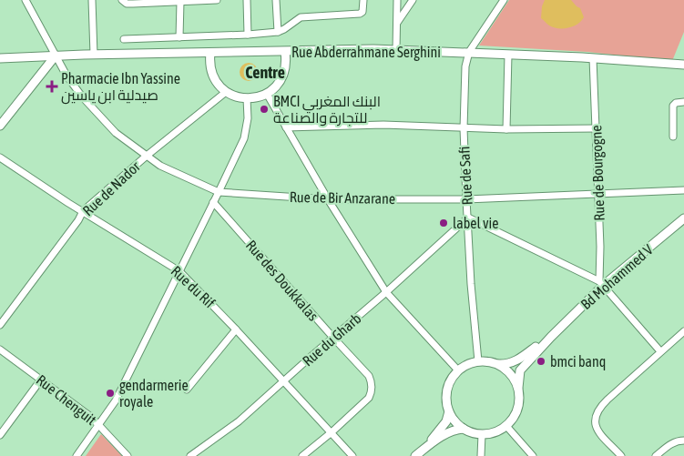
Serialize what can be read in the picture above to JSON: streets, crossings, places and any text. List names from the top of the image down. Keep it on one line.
{"streets":{"street":["Rue Abderrahmane Serghini","Rue de Bourgogne","Rue de Safi","Rue de Nador","Rue de Bir Anzarane","Bd Mohammed V","Rue des Doukkalas","Rue du Rif","Rue du Gharb","Rue Chenguit"]},"crossings":[["Rue Abderrahmane Serghini","Rue de Bourgogne"],["Rue Abderrahmane Serghini","Rue de Safi"],["Rue de Bourgogne","Rue de Bir Anzarane"],["Rue de Bourgogne","Bd Mohammed V"],["Rue de Safi","Rue de Bir Anzarane"],["Rue de Safi","Bd Mohammed V"],["Rue de Safi","Rue du Gharb"],["Rue de Nador","Rue de Bir Anzarane"],["Rue de Nador","Rue du Rif"],["Rue des Doukkalas","Rue du Rif"],["Rue des Doukkalas","Rue du Gharb"],["Rue du Rif","Rue du Gharb"]],"districts":["Centre"],"places":{"health":["Pharmacie Ibn Yassine صيدلية ابن ياسين"],"other":["BMCI البنك المغربي للتجارة والصناعة","label vie","bmci banq","gendarmerie royale"]}}
